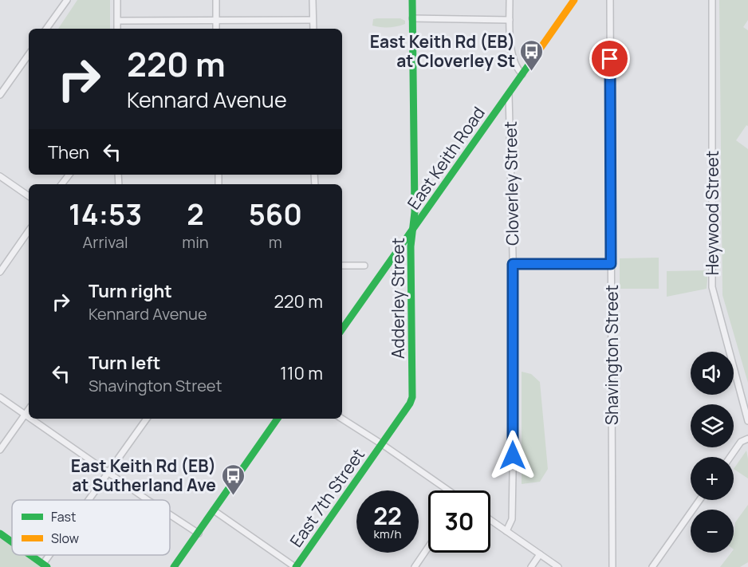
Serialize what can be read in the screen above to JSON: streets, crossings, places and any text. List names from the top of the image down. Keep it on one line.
{"streets":{"main road":["East Keith Road","Adderley Street","East 7th Street"],"street":["Cloverley Street","Heywood Street","Shavington Street"]},"crossings":[["East Keith Road","Cloverley Street"],["East Keith Road","Adderley Street"],["Adderley Street","East 7th Street"]],"places":{"bus stop":["East Keith Rd (EB) at Cloverley St","East Keith Rd (EB) at Sutherland Ave"]},"legend":["Fast","Slow"],"page":{"turn":["220 m","Kennard Avenue"],"then":"Then","eta":["14:53","Arrival","2","min","560","m"],"list":[{"name":"Turn right","note":"Kennard Avenue","value":"220 m"},{"name":"Turn left","note":"Shavington Street","value":"110 m"}],"map_buttons":["+","−"],"speed":"22 km/h","limit":"30"}}
